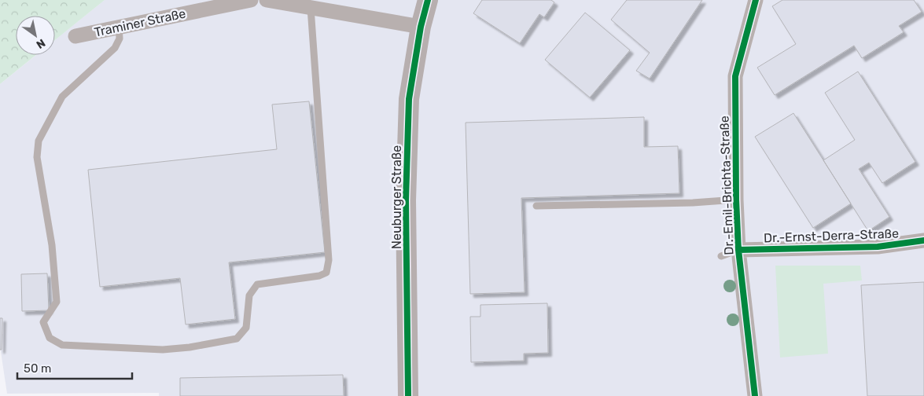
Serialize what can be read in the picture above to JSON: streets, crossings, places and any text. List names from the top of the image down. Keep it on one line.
{"streets":{"main road":["Neuburger Straße"],"street":["Traminer Straße","Dr.-Emil-Brichta-Straße","Dr.-Ernst-Derra-Straße"]},"crossings":[["Dr.-Emil-Brichta-Straße","Dr.-Ernst-Derra-Straße"]],"scale_bar":"50 m","north":"bottom right"}
